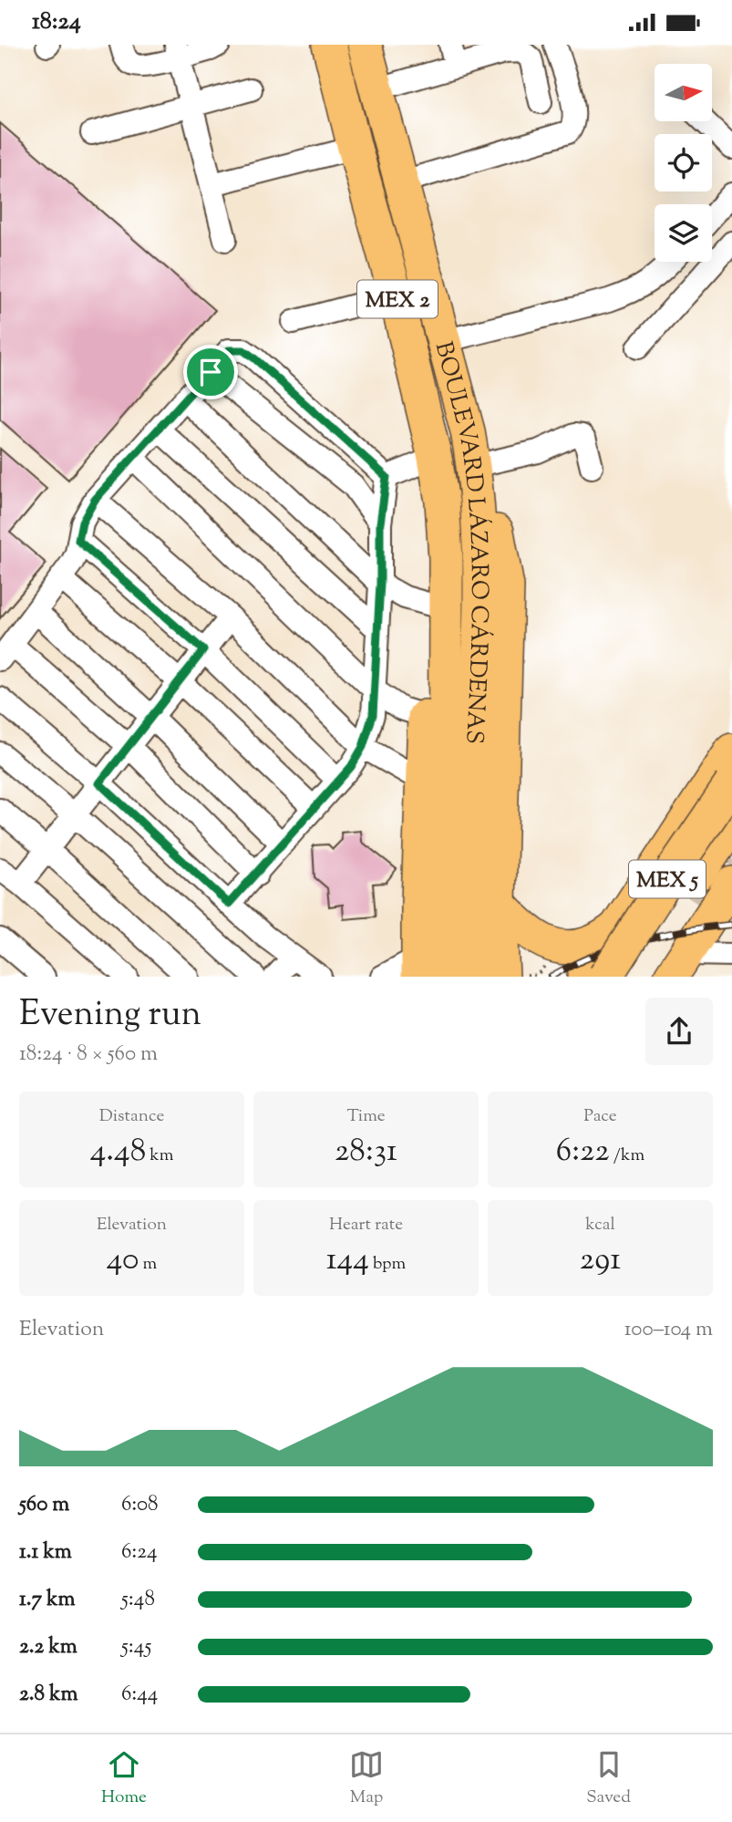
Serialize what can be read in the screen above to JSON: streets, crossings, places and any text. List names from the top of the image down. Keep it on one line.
{"streets":{"highway":["MEX 2","BOULEVARD LÁZARO CÁRDENAS","MEX 5"]},"north":"right","page":{"status":"18:24","heading":["Evening run","18:24 · 8 × 560 m"],"stats":[["Distance","4.48 km"],["Time","28:31"],["Pace","6:22 /km"],["Elevation","40 m"],["Heart rate","144 bpm"],["kcal","291"]],"chart":["Elevation","100–104 m"],"list":[{"name":"560 m","note":"6:08"},{"name":"1.1 km","note":"6:24"},{"name":"1.7 km","note":"5:48"},{"name":"2.2 km","note":"5:45"},{"name":"2.8 km","note":"6:44"}],"tabs":["Home","Map","Saved"]}}
